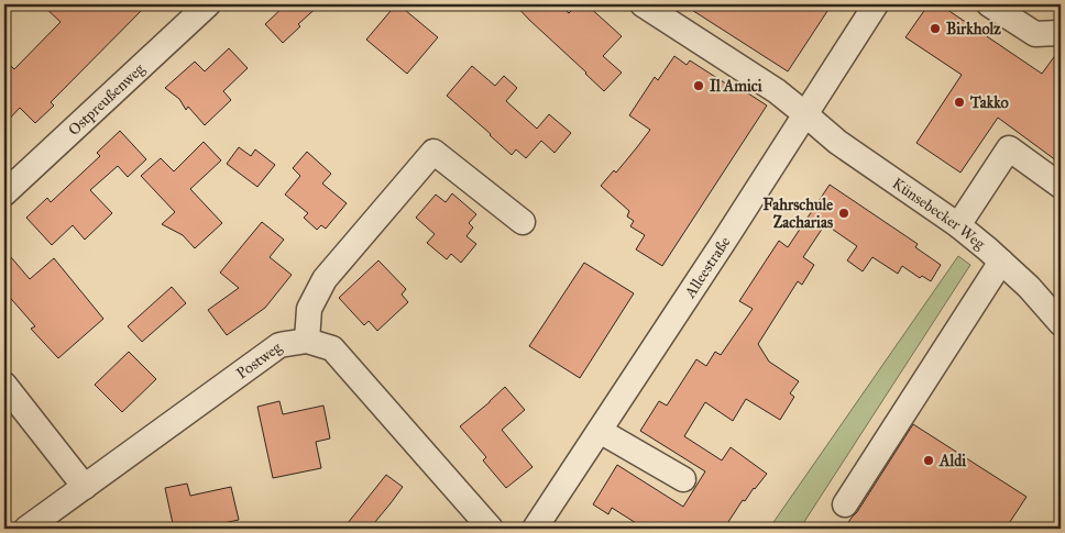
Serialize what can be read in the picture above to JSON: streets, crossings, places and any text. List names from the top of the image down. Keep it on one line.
{"streets":{"street":["Ostpreußenweg","Künsebecker Weg","Alleestraße","Postweg"]},"crossings":[["Künsebecker Weg","Alleestraße"]],"places":["Birkholz","Il Amici","Takko","Fahrschule Zacharias","Aldi"]}
